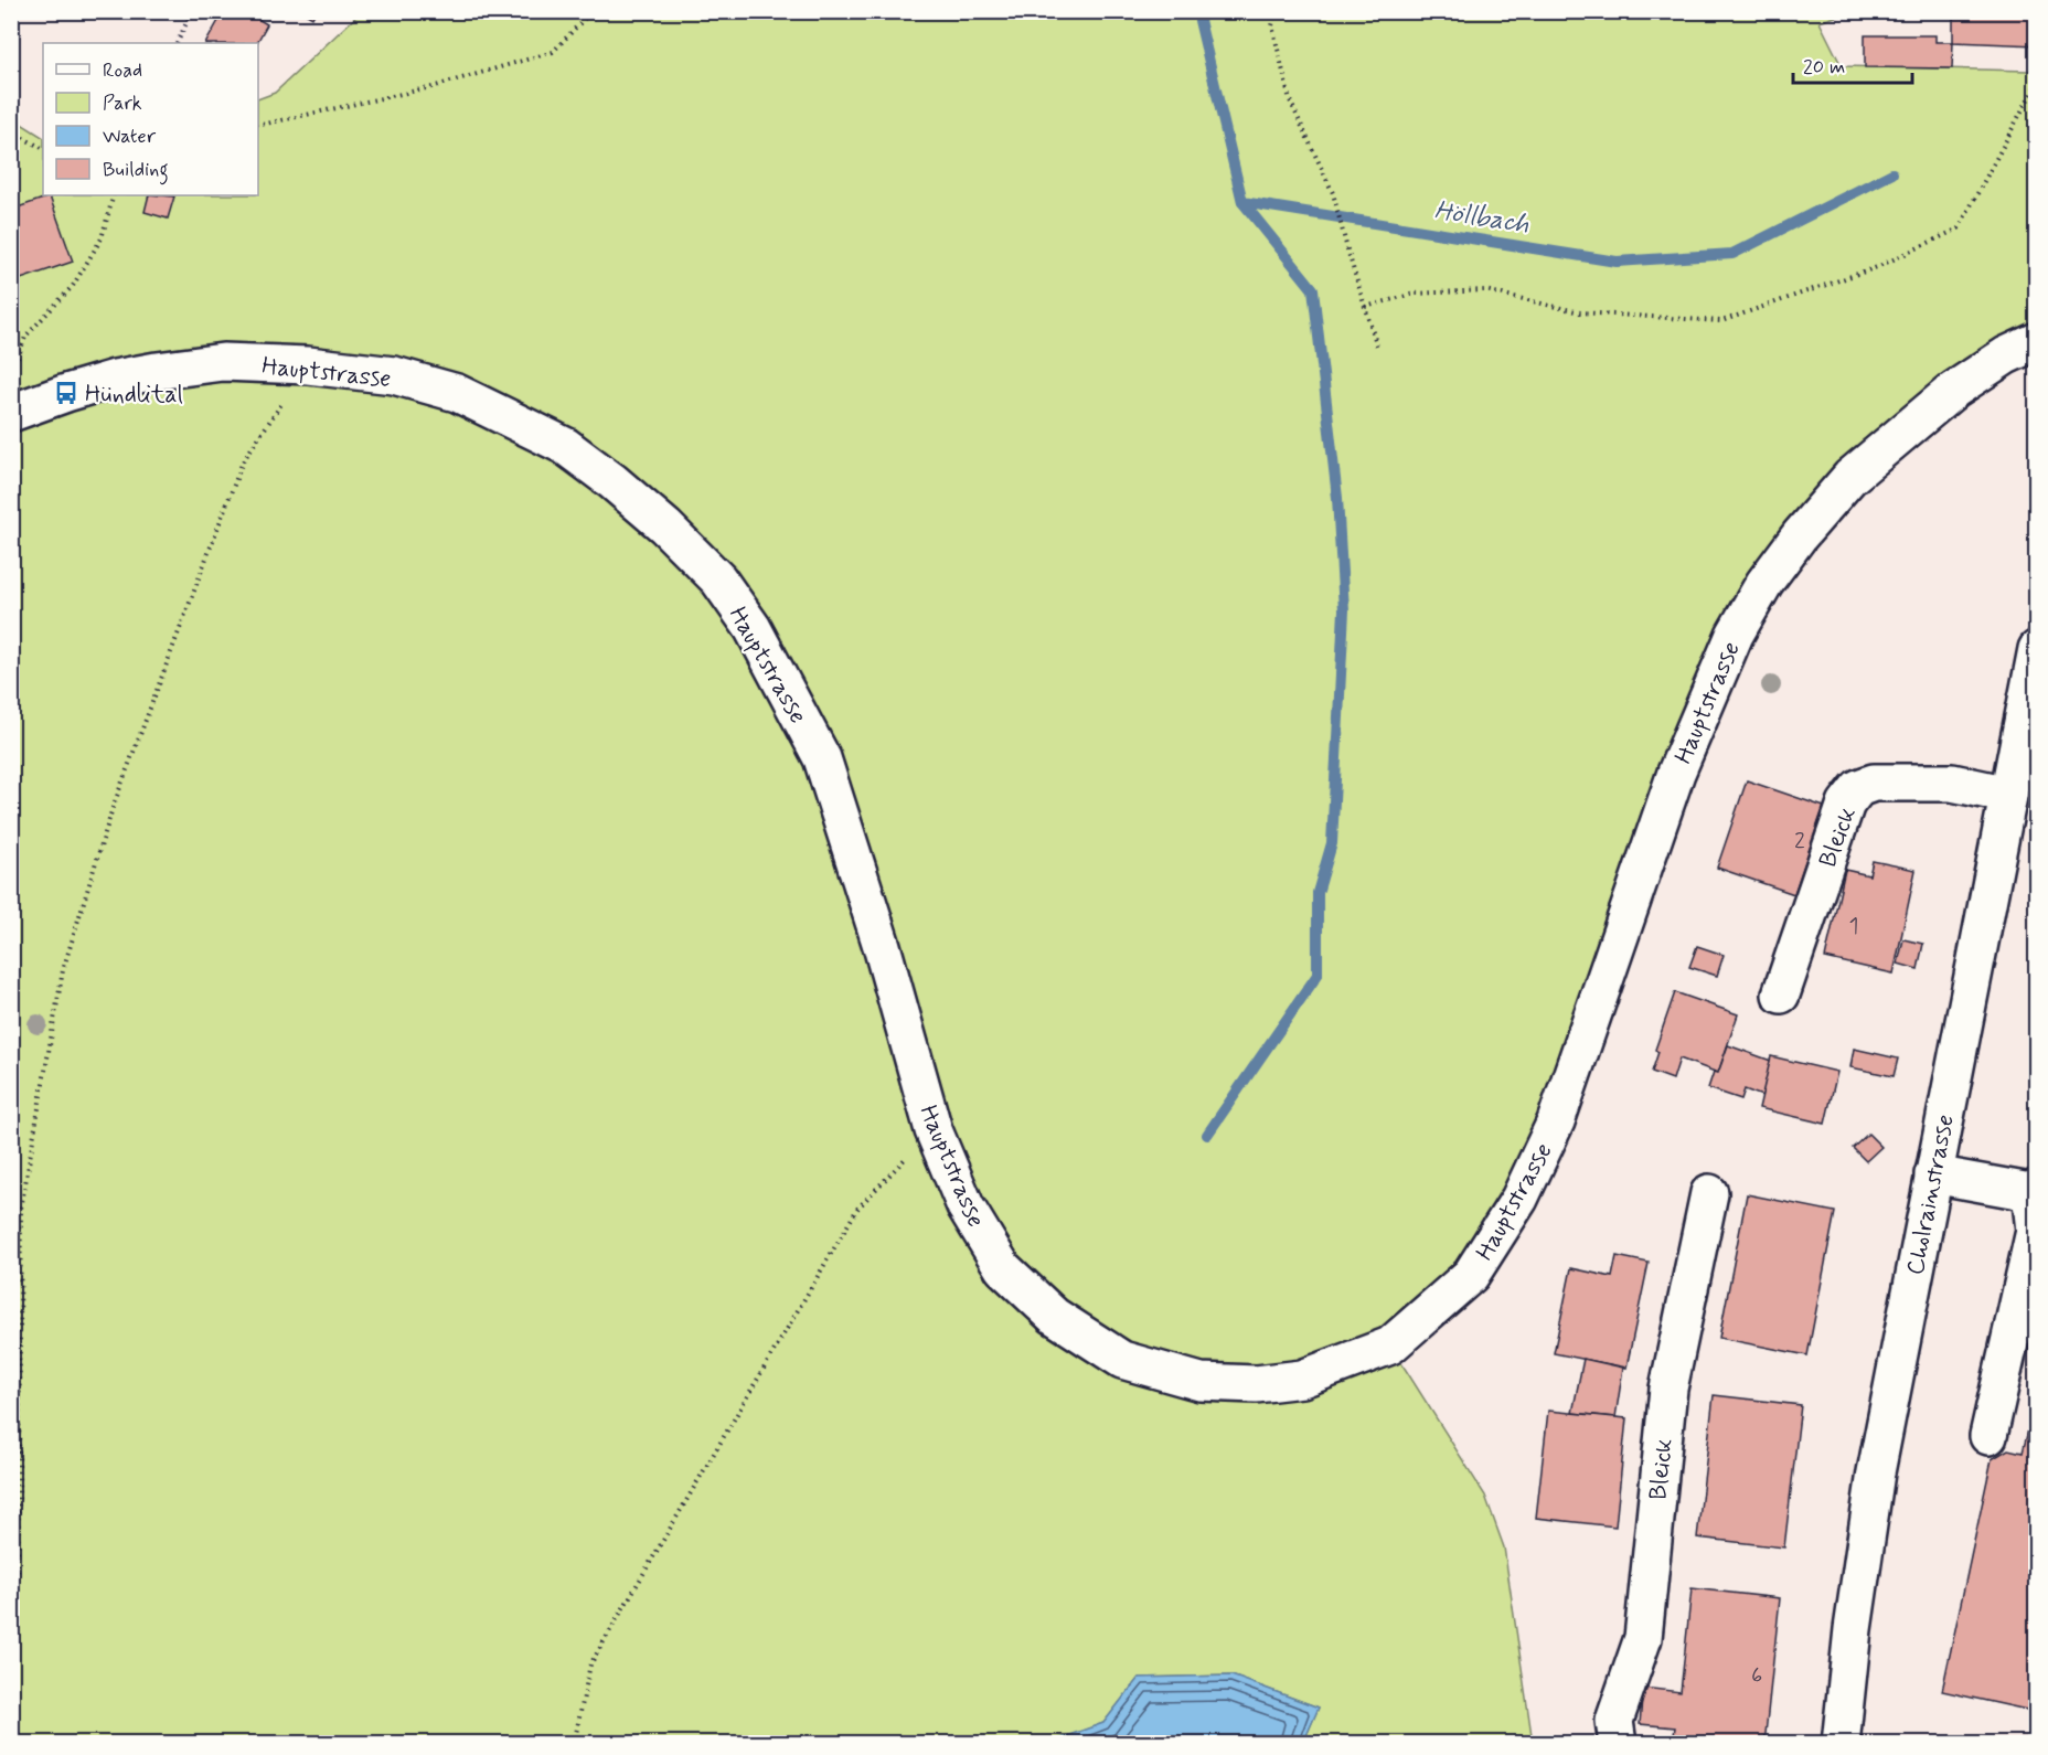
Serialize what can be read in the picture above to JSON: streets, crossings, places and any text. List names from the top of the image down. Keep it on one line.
{"streets":{"street":["Hauptstrasse","Bleick","Cholrainstrasse"]},"crossings":[["Bleick","Cholrainstrasse"]],"water":["Höllbach"],"places":{"bus stop":["Hündlital"]},"house_numbers":["2","1","6"],"legend":["Road","Park","Water","Building"],"scale_bar":"20 m"}
